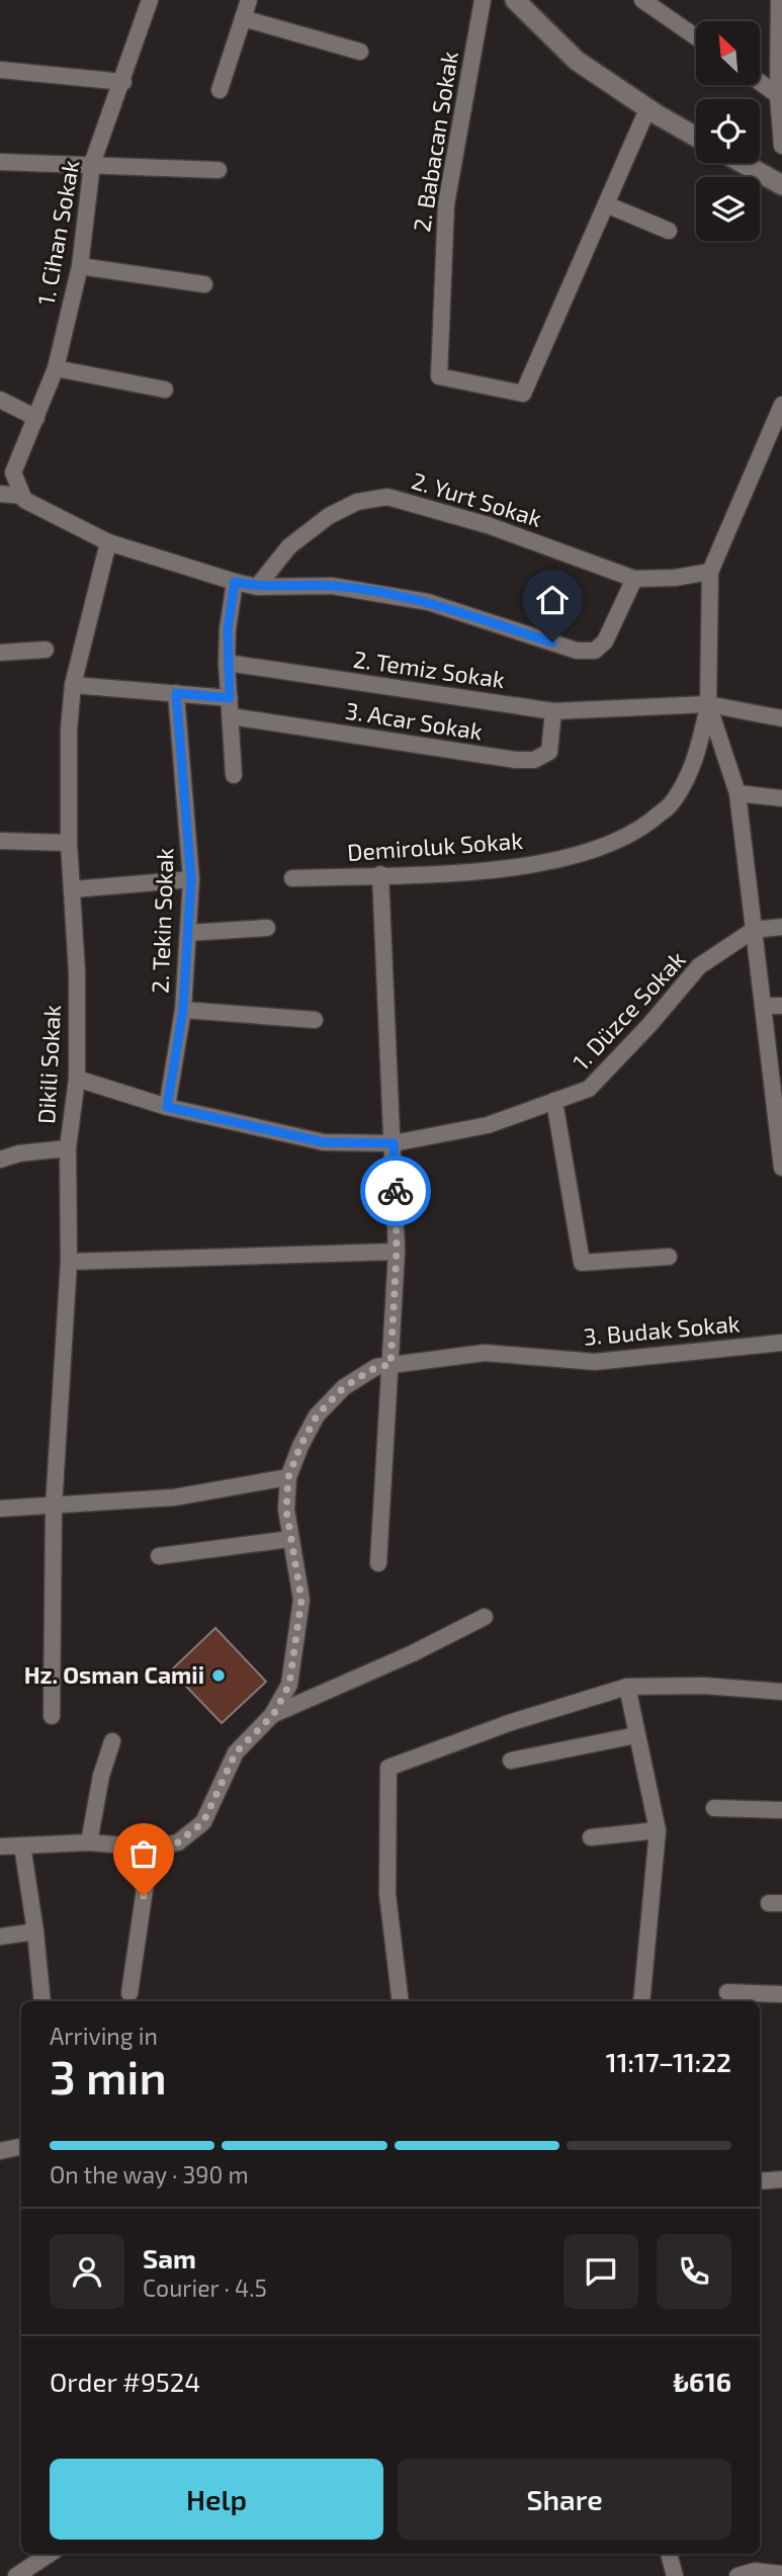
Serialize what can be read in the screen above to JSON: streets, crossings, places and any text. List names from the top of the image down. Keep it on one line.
{"streets":{"street":["2. Babacan Sokak","1. Cihan Sokak","2. Yurt Sokak","2. Temiz Sokak","3. Acar Sokak","Demiroluk Sokak","2. Tekin Sokak","1. Düzce Sokak","Dikili Sokak","3. Budak Sokak"]},"crossings":[["2. Temiz Sokak","3. Acar Sokak"],["2. Temiz Sokak","Demiroluk Sokak"],["2. Tekin Sokak","1. Düzce Sokak"],["1. Düzce Sokak","Dikili Sokak"]],"places":["Hz. Osman Camii"],"north":"top left","page":{"heading":["3 min","Arriving in","11:17–11:22"],"panel":["Sam","Courier · 4.5","Order #9524","₺616"],"bar":"On the way · 390 m","buttons":["Help","Share"]}}
